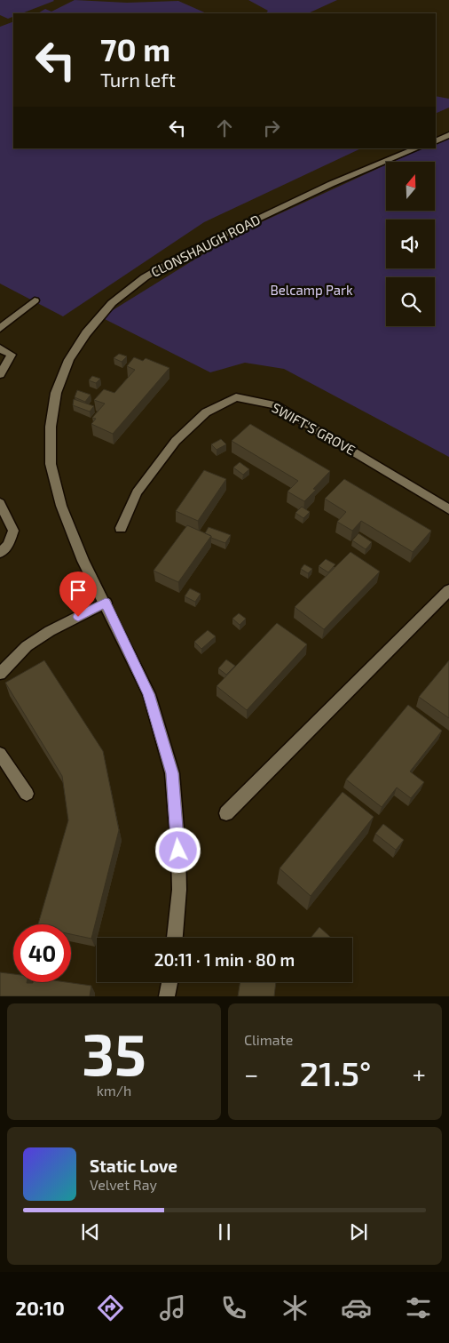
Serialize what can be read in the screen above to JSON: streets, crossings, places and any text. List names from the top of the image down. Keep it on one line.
{"streets":{"street":["CLONSHAUGH ROAD","SWIFT'S GROVE"]},"parks":["Belcamp Park"],"north":"top","page":{"turn":["70 m","Turn left"],"limit":"40","trip":"20:11 · 1 min · 80 m","tile":[["35","km/h"],"Climate"],"heat":["−","21.5°","+"],"song":["Static Love","Velvet Ray"],"tabs":"20:10"}}
